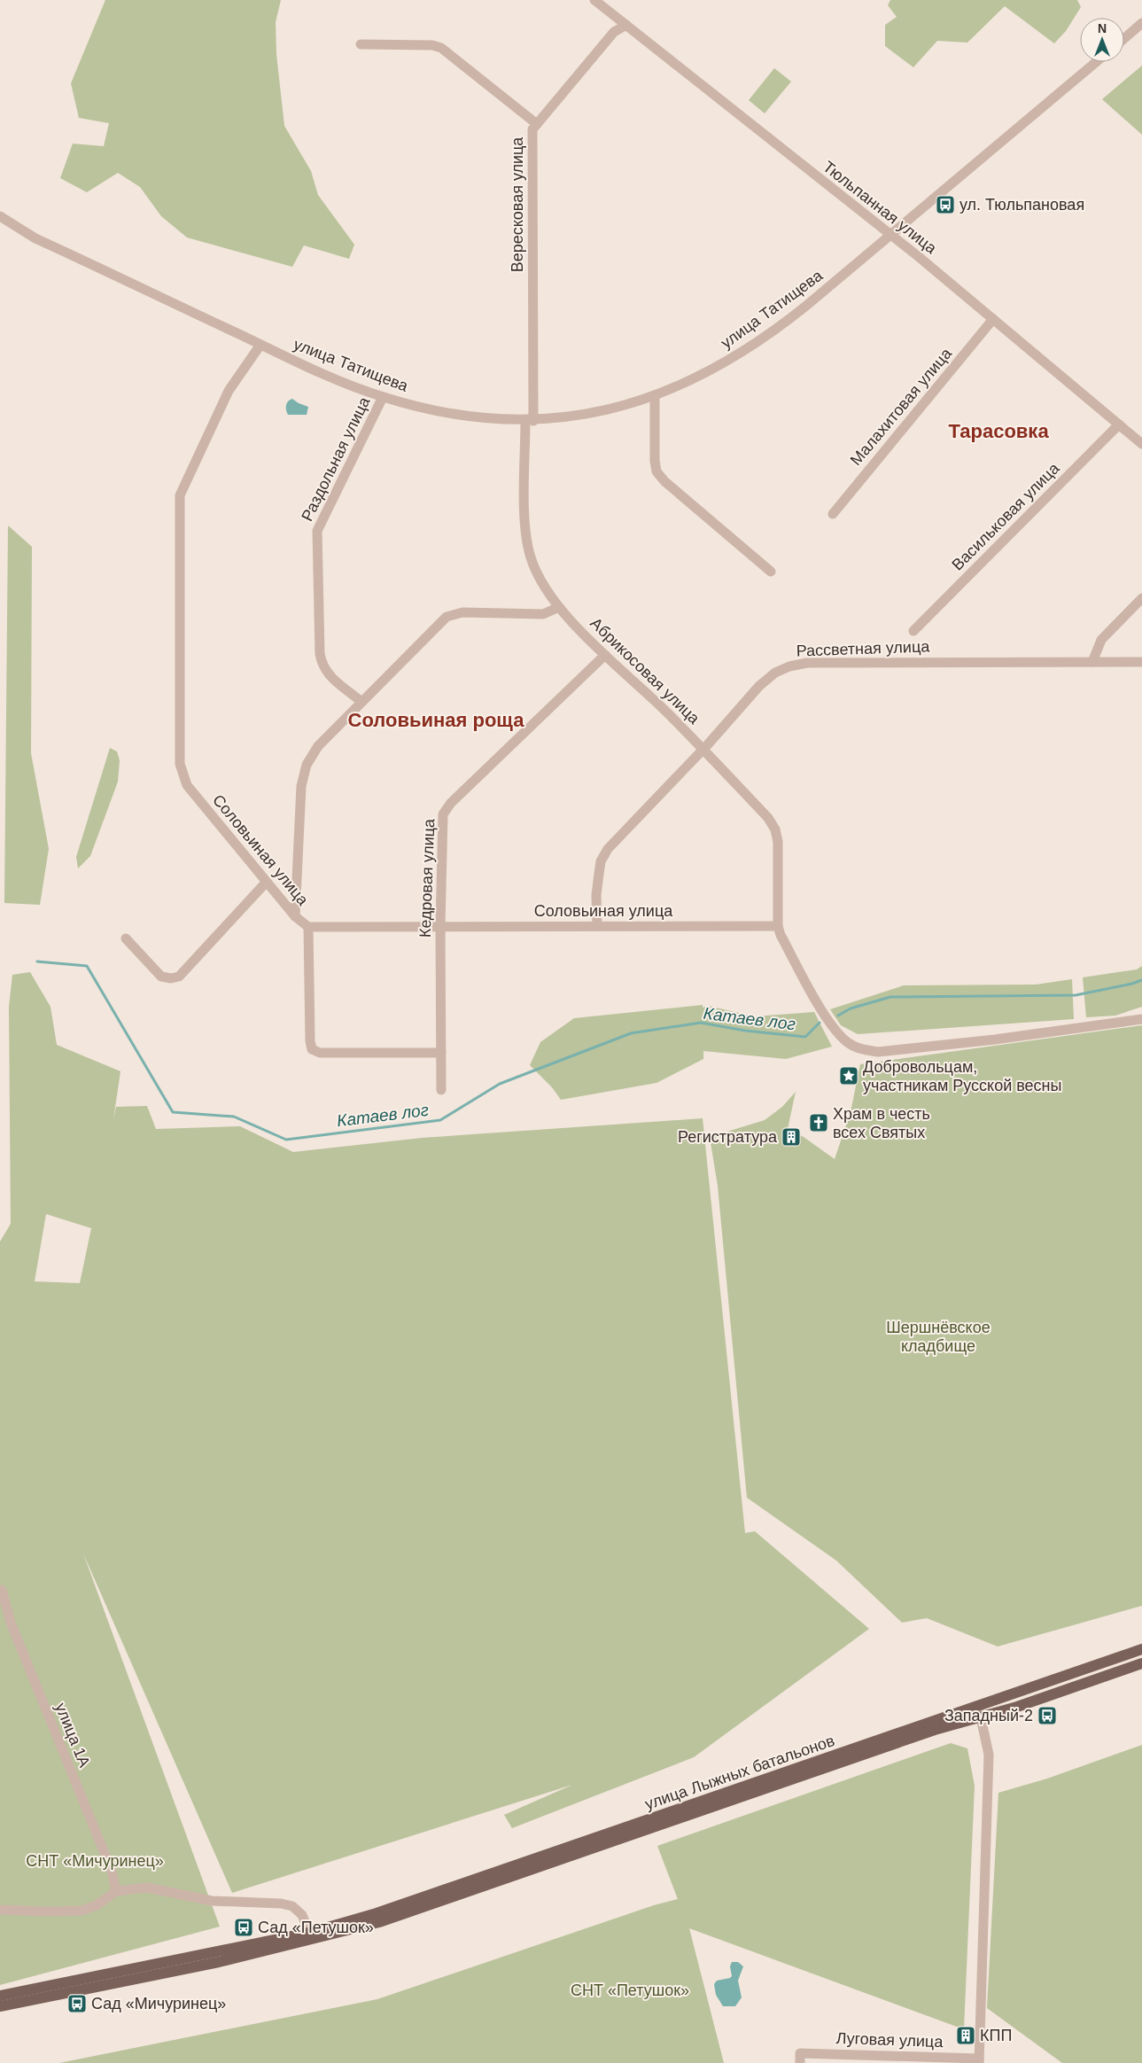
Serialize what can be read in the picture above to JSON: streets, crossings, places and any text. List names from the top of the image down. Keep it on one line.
{"streets":{"main road":["улица Лыжных батальонов"],"street":["Вересковая улица","Тюльпанная улица","улица Татищева","Малахитовая улица","Раздольная улица","Васильковая улица","Рассветная улица","Абрикосовая улица","Соловьиная улица","Кедровая улица","улица 1А","Луговая улица"]},"crossings":[["Вересковая улица","Тюльпанная улица"],["Вересковая улица","улица Татищева"],["Вересковая улица","Абрикосовая улица"],["Тюльпанная улица","улица Татищева"],["Тюльпанная улица","Малахитовая улица"],["Тюльпанная улица","Васильковая улица"],["улица Татищева","Раздольная улица"],["улица Татищева","Абрикосовая улица"],["улица Татищева","Соловьиная улица"],["Рассветная улица","Абрикосовая улица"],["Рассветная улица","Соловьиная улица"],["Абрикосовая улица","Соловьиная улица"],["Абрикосовая улица","Кедровая улица"],["Соловьиная улица","Кедровая улица"]],"districts":["Тарасовка","Соловьиная роща"],"water":["Катаев лог"],"parks":["Шершнёвское кладбище","СНТ «Мичуринец»","СНТ «Петушок»"],"places":{"bus stop":["ул. Тюльпановая","Западный-2","Сад «Петушок»","Сад «Мичуринец»"],"place":["Добровольцам, участникам Русской весны"],"church":["Храм в честь всех Святых"],"building":["Регистратура","КПП"]},"north":"top"}
